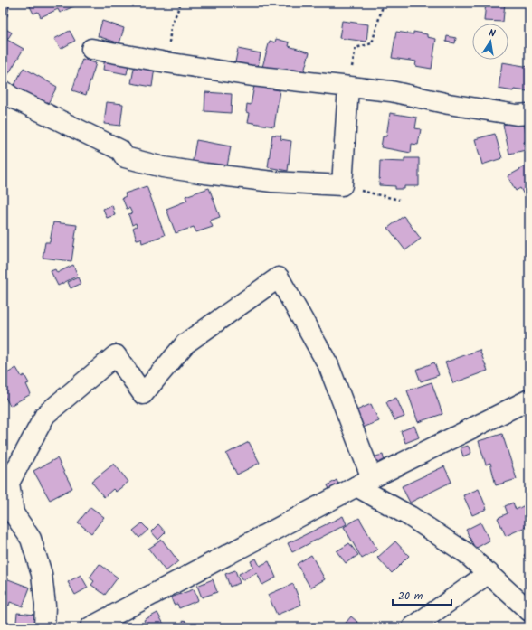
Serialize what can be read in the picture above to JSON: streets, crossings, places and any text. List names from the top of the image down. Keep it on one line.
{"scale_bar":"20 m","north":"top"}
